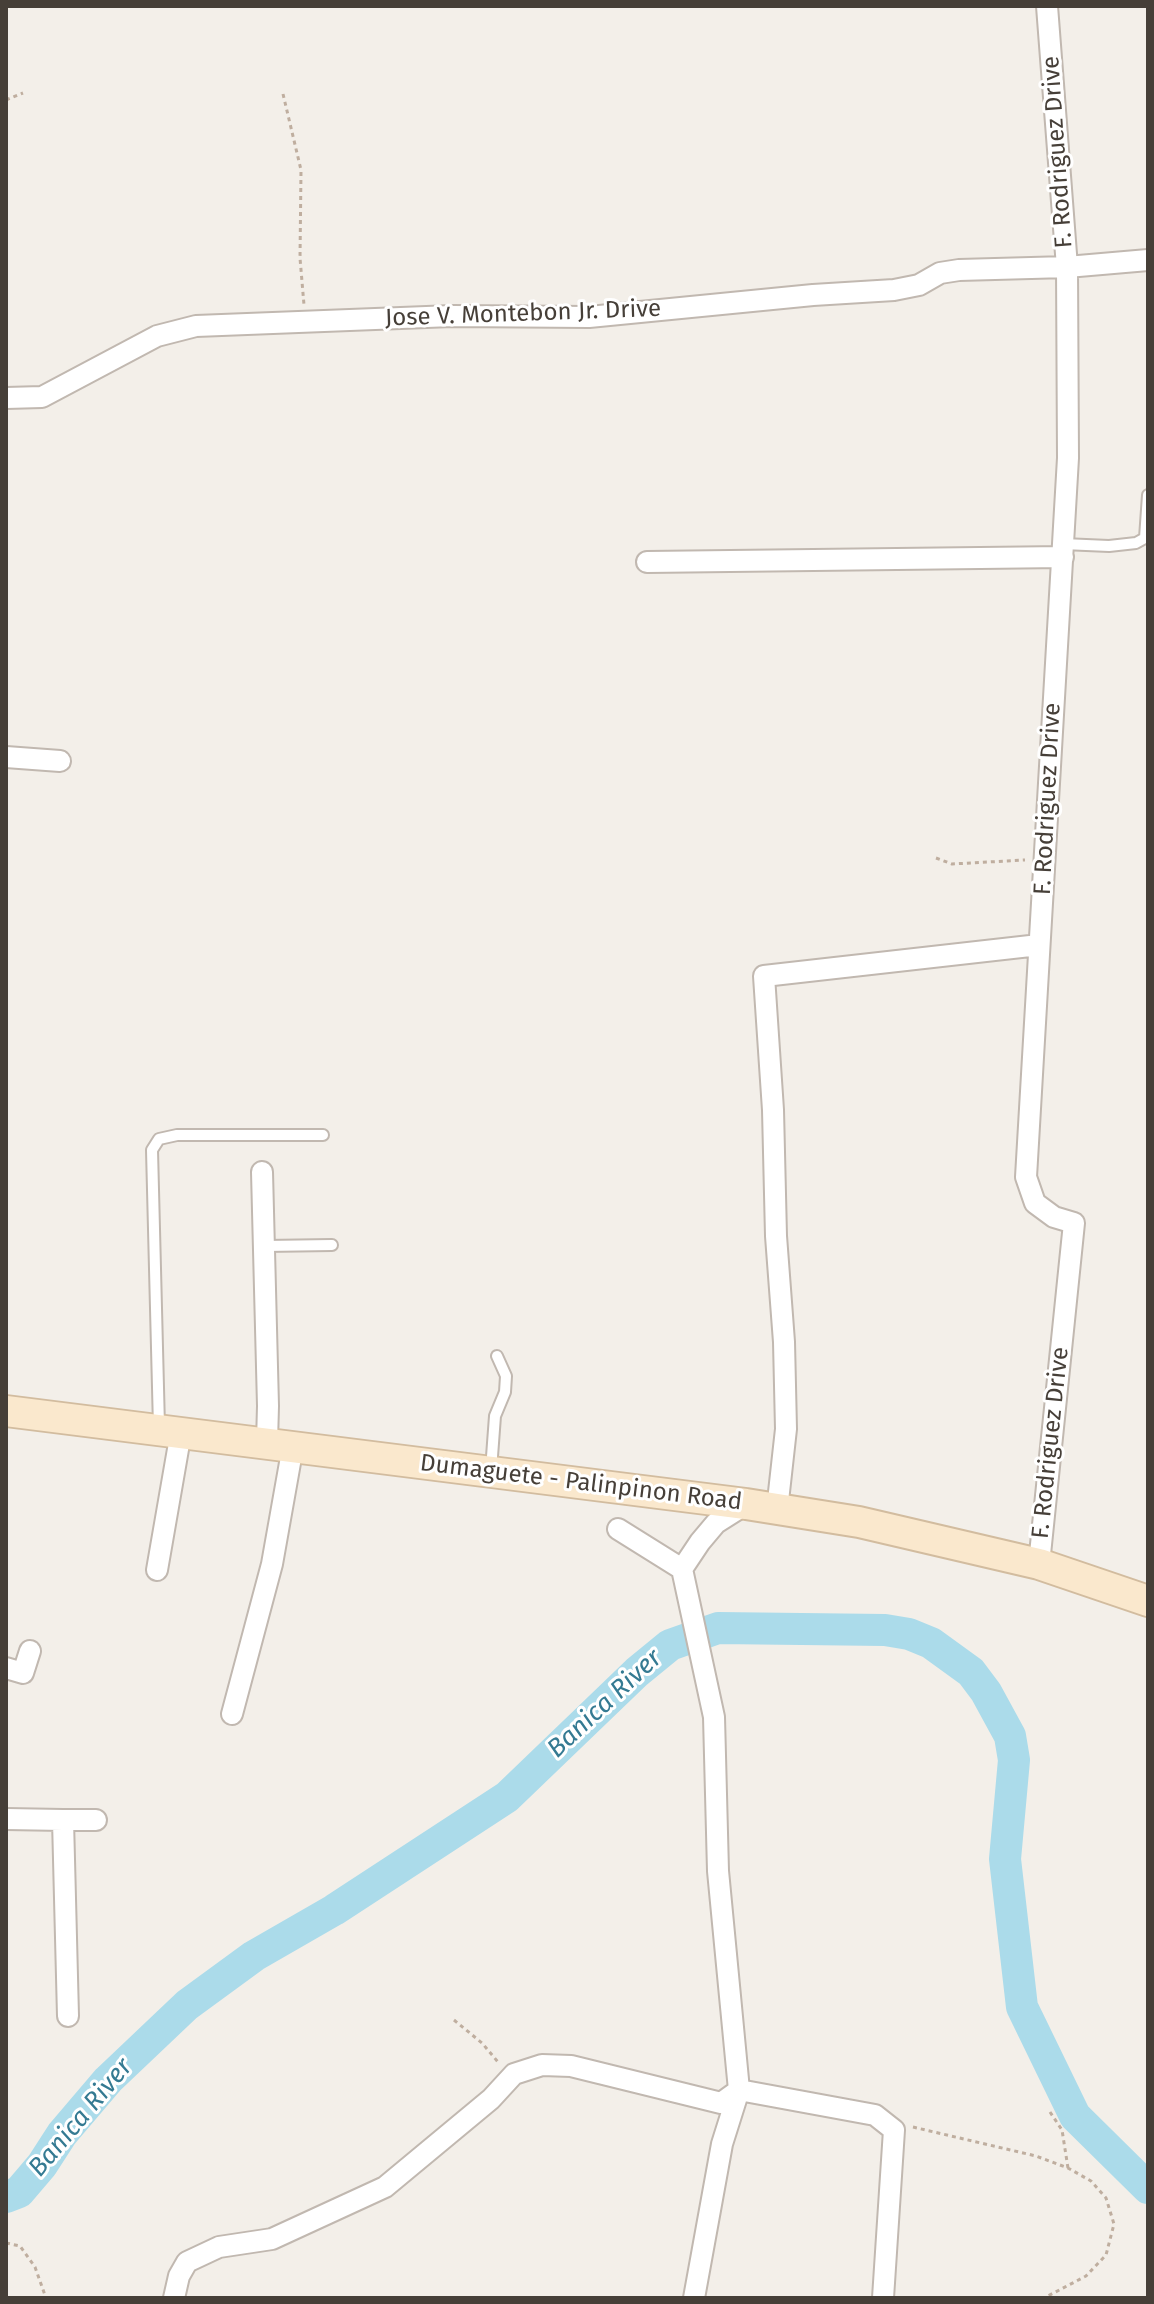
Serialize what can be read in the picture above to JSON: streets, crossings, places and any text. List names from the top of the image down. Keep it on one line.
{"streets":{"main road":["Dumaguete - Palinpinon Road"],"street":["F. Rodriguez Drive","Jose V. Montebon Jr. Drive"]},"crossings":[["F. Rodriguez Drive","Jose V. Montebon Jr. Drive"],["F. Rodriguez Drive","Dumaguete - Palinpinon Road"]],"water":["Banica River"]}
